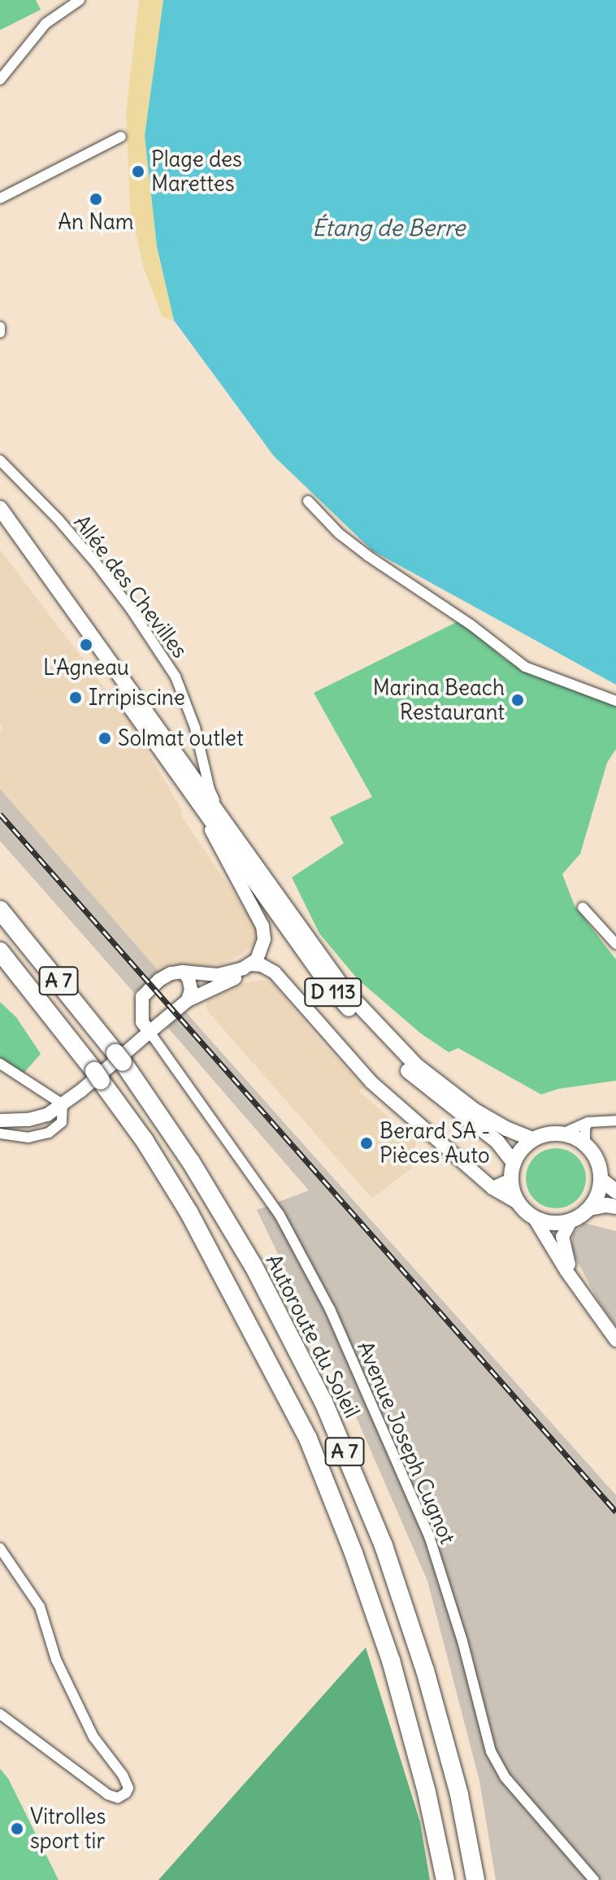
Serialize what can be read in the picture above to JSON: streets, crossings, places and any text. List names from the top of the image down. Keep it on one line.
{"streets":{"highway":["A 7","Autoroute du Soleil"],"main road":["D 113"],"street":["Allée des Chevilles","Avenue Joseph Cugnot"]},"crossings":[["Allée des Chevilles","D 113"]],"water":["Étang de Berre"],"places":["Plage des Marettes","An Nam","L'Agneau","Irripiscine","Marina Beach Restaurant","Solmat outlet","Berard SA - Pièces Auto","Vitrolles sport tir"]}
